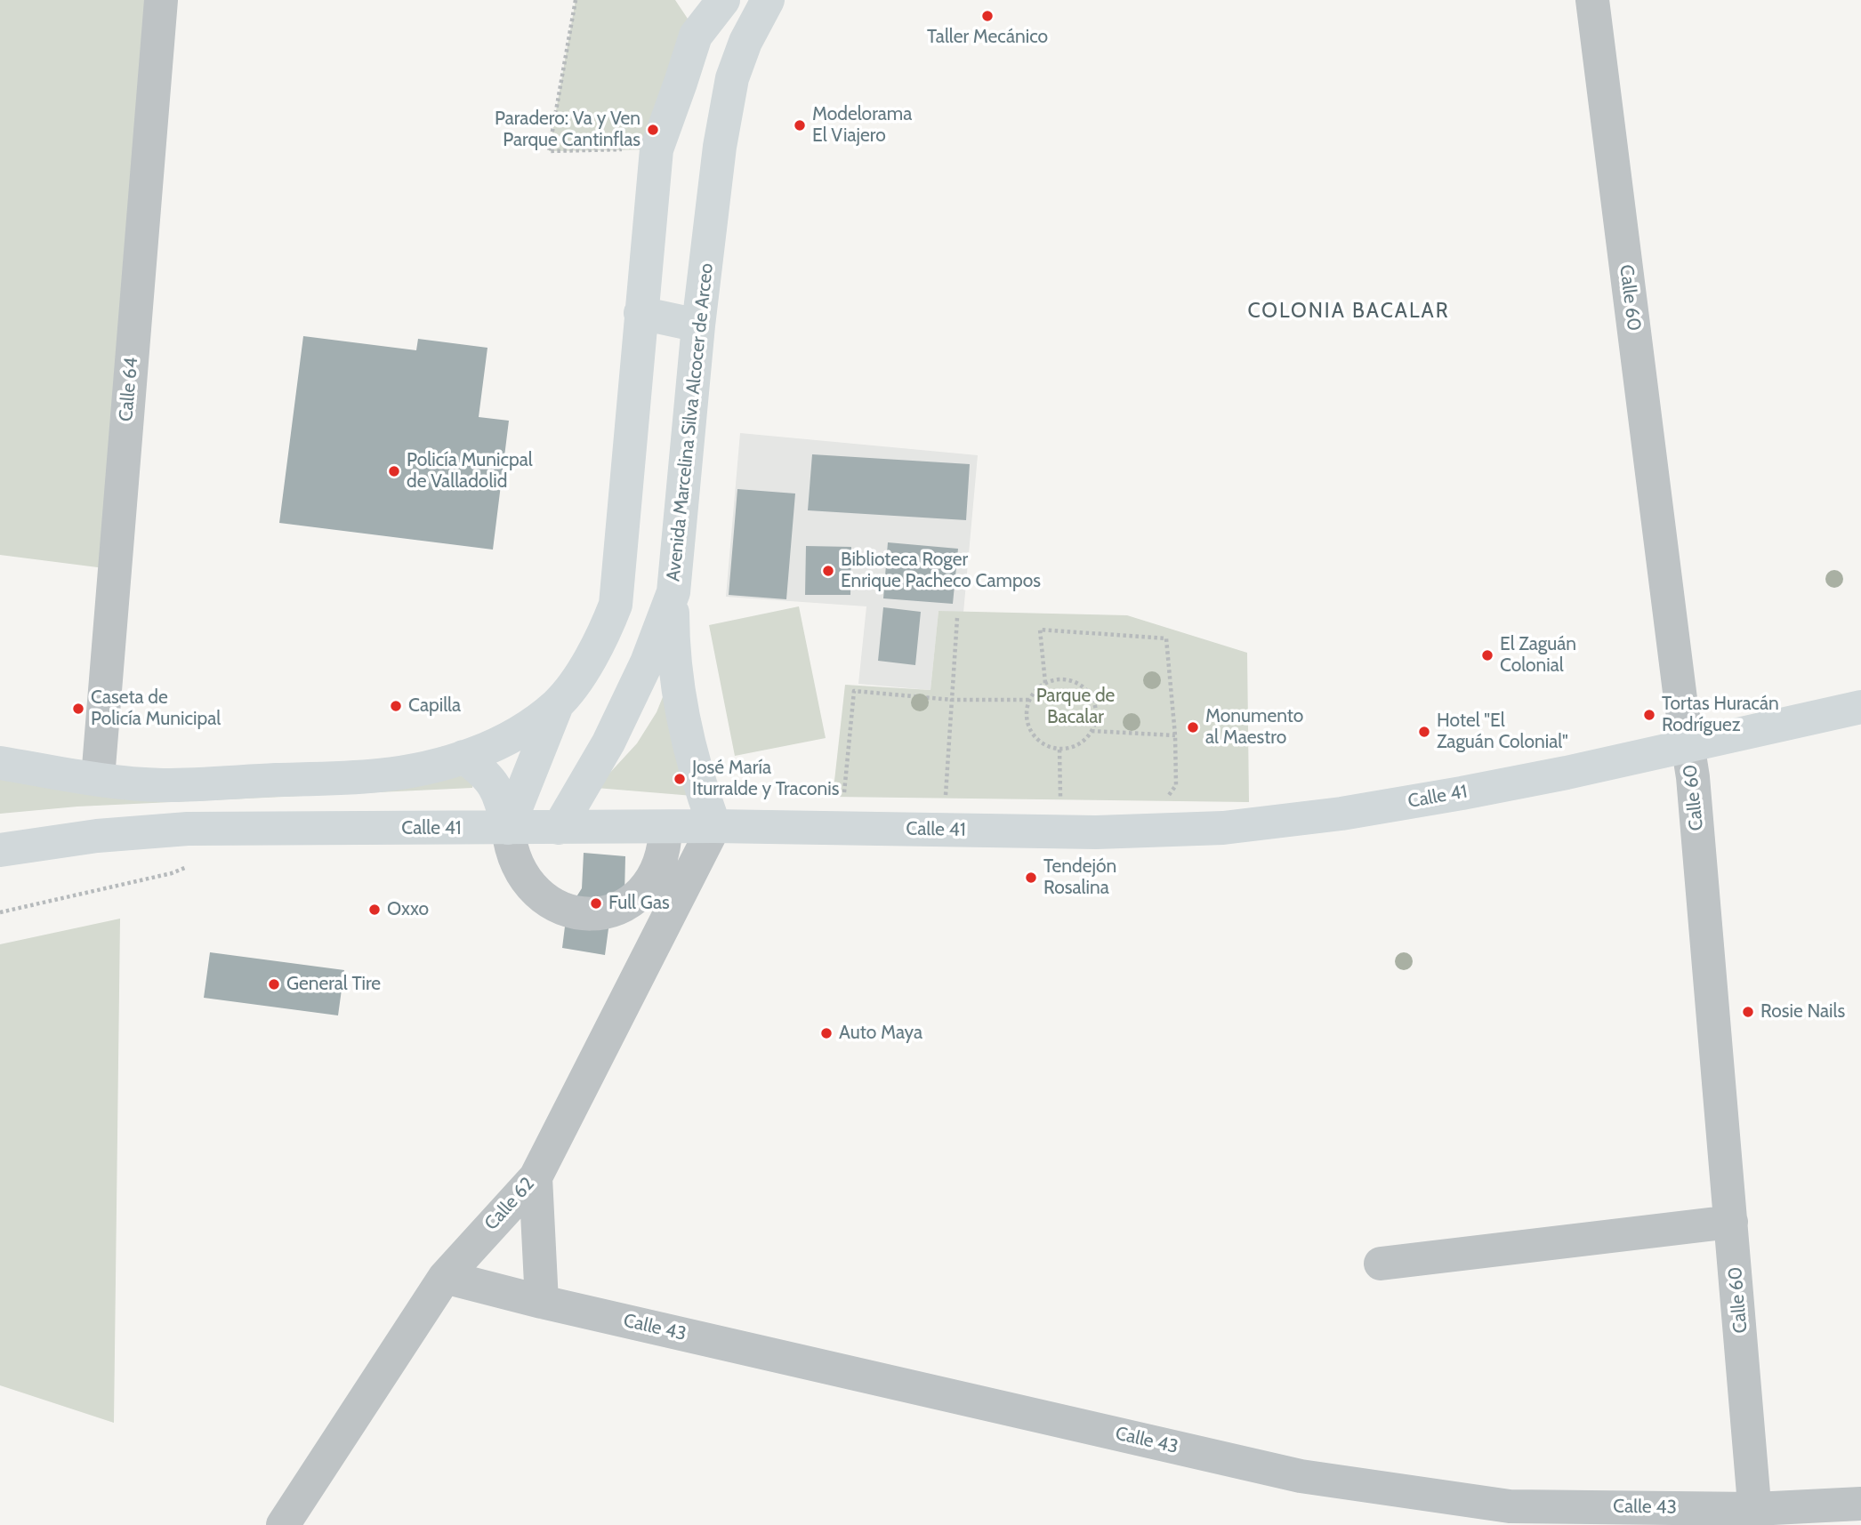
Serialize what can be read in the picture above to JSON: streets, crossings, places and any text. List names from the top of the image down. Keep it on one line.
{"streets":{"main road":["Avenida Marcelina Silva Alcocer de Arceo","Calle 41"],"street":["Calle 60","Calle 64","Calle 62","Calle 43"]},"crossings":[["Calle 60","Calle 41"],["Calle 60","Calle 43"],["Avenida Marcelina Silva Alcocer de Arceo","Calle 41"],["Calle 41","Calle 62"],["Calle 62","Calle 43"]],"districts":["COLONIA BACALAR"],"parks":["Parque de Bacalar"],"places":["Taller Mecánico","Modelorama El Viajero","Paradero: Va y Ven Parque Cantinflas","Policía Municpal de Valladolid","Biblioteca Roger Enrique Pacheco Campos","El Zaguán Colonial","Capilla","Caseta de Policía Municipal","Tortas Huracán Rodríguez","Monumento al Maestro","Hotel \"El Zaguán Colonial\"","José María Iturralde y Traconis","Tendejón Rosalina","Full Gas","Oxxo","General Tire","Rosie Nails","Auto Maya"]}
